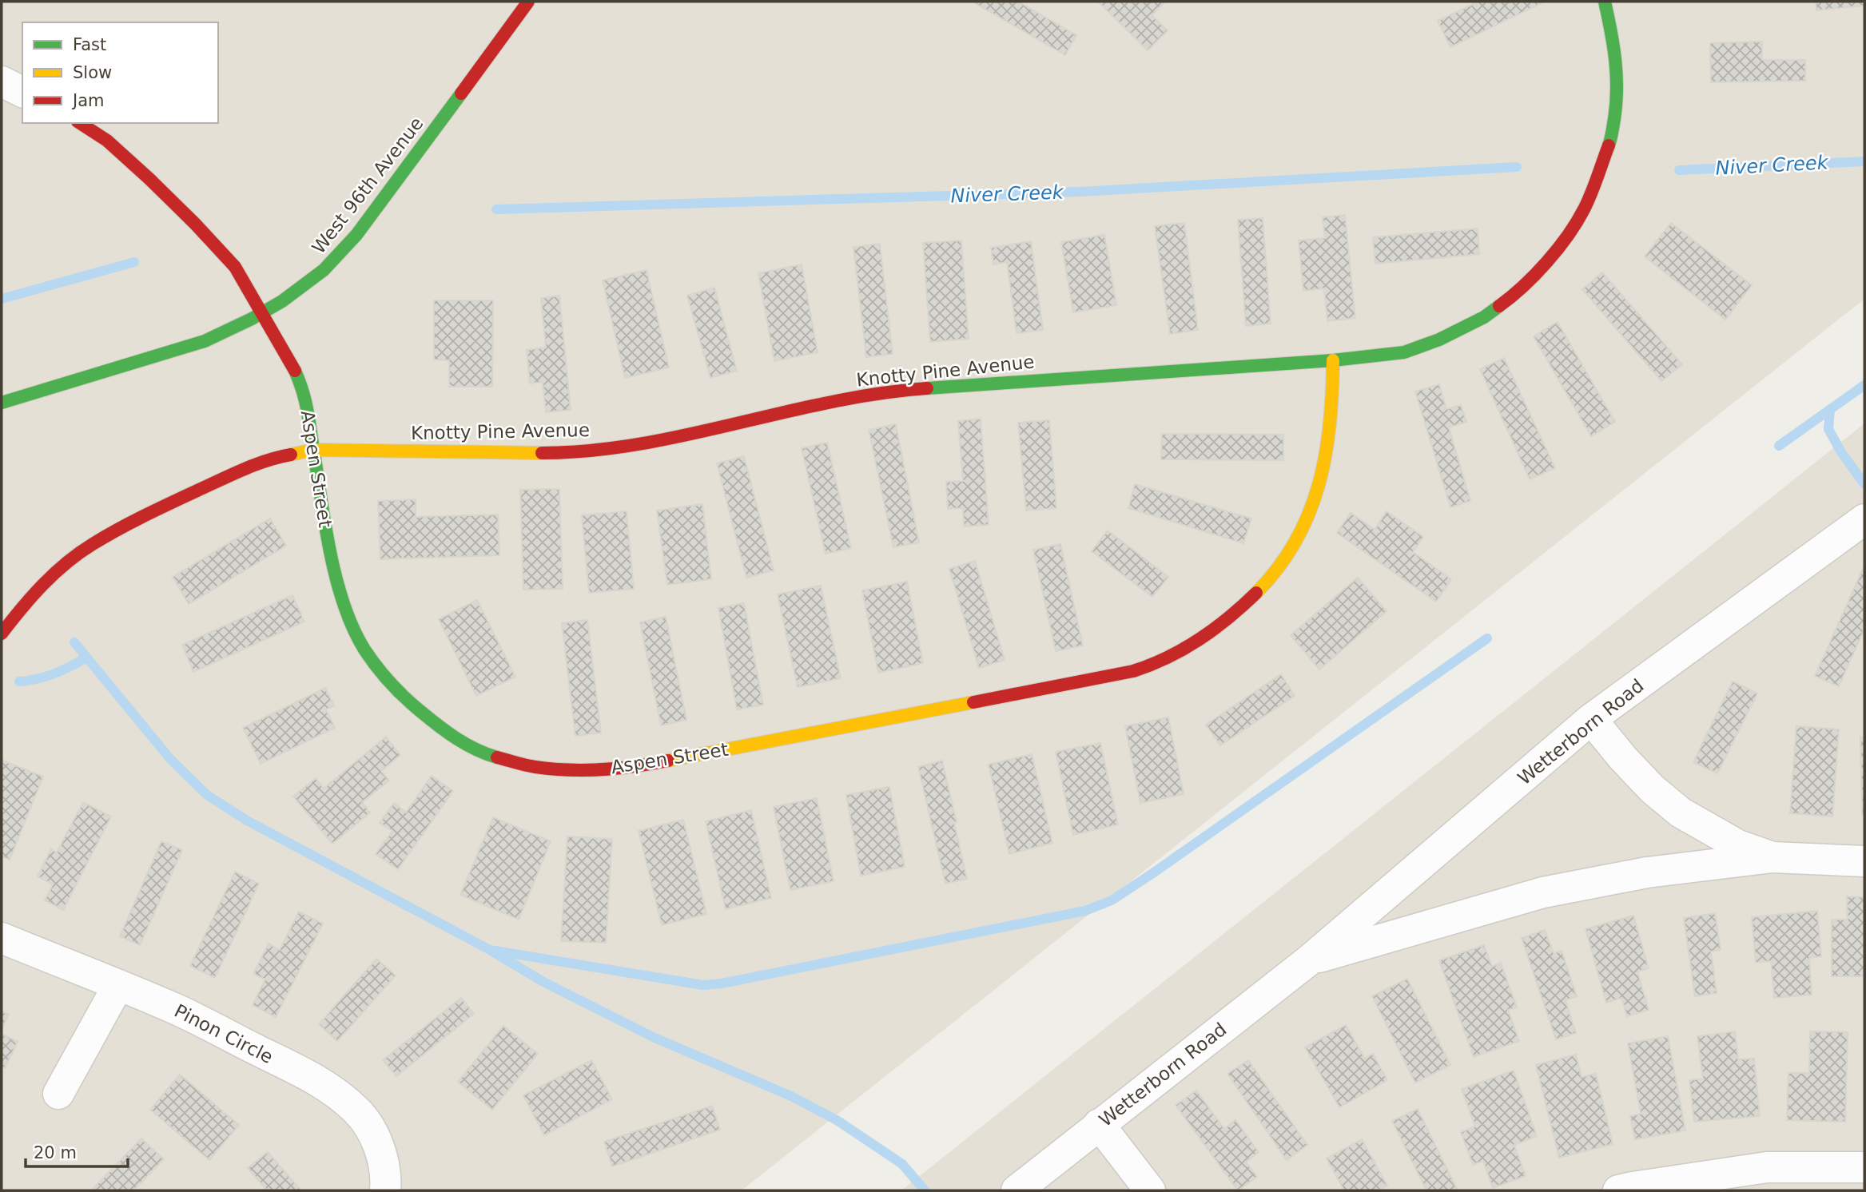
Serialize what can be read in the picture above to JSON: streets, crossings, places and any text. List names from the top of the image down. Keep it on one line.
{"streets":{"street":["West 96th Avenue","Knotty Pine Avenue","Aspen Street","Wetterborn Road","Pinon Circle"]},"crossings":[["West 96th Avenue","Aspen Street"],["Knotty Pine Avenue","Aspen Street"]],"water":["Niver Creek"],"legend":["Fast","Slow","Jam"],"scale_bar":"20 m"}
